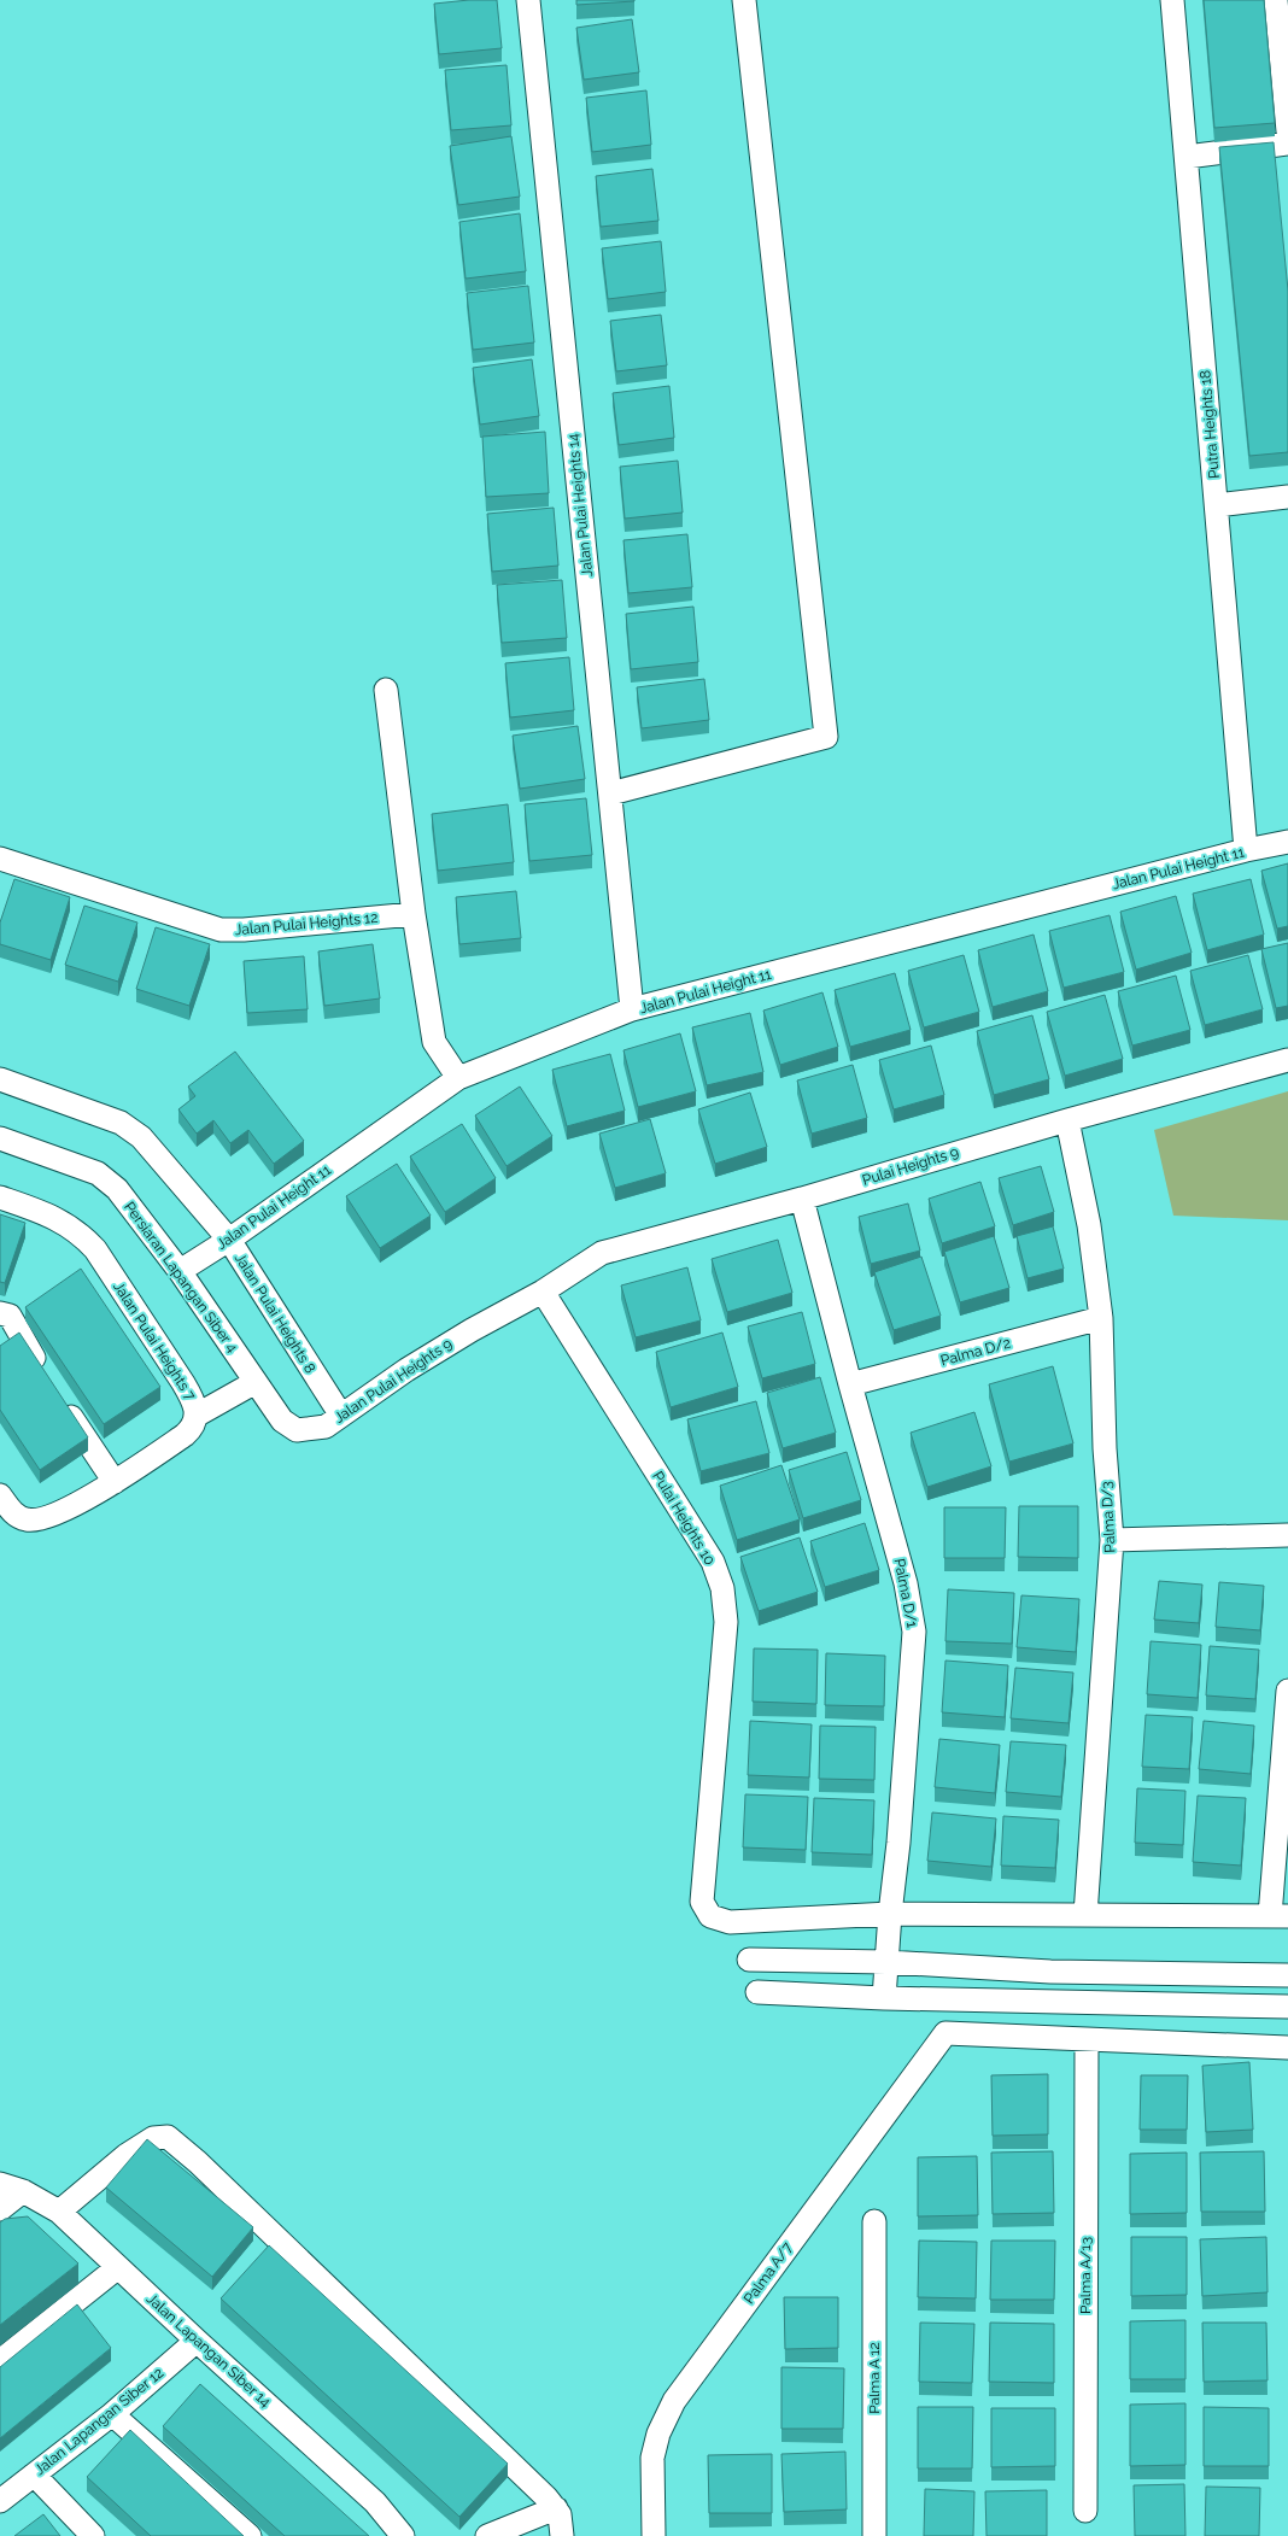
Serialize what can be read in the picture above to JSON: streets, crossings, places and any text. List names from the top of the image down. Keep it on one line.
{"streets":{"street":["Putra Heights 18","Jalan Pulai Heights 14","Jalan Pulai Height 11","Jalan Pulai Heights 12","Pulai Heights 9","Persiaran Lapangan Siber 4","Jalan Pulai Heights 8","Jalan Pulai Heights 7","Palma D/2","Jalan Pulai Heights 9","Palma D/3","Pulai Heights 10","Palma D/1","Palma A/7","Palma A/13","Jalan Lapangan Siber 14","Palma A 12","Jalan Lapangan Siber 12"]},"crossings":[["Putra Heights 18","Jalan Pulai Height 11"],["Jalan Pulai Heights 14","Jalan Pulai Height 11"],["Jalan Pulai Height 11","Persiaran Lapangan Siber 4"],["Jalan Pulai Height 11","Jalan Pulai Heights 8"],["Pulai Heights 9","Jalan Pulai Heights 9"],["Pulai Heights 9","Palma D/3"],["Pulai Heights 9","Pulai Heights 10"],["Pulai Heights 9","Palma D/1"],["Persiaran Lapangan Siber 4","Jalan Pulai Heights 9"],["Jalan Pulai Heights 8","Jalan Pulai Heights 9"],["Palma D/2","Palma D/3"],["Palma D/2","Palma D/1"],["Jalan Pulai Heights 9","Pulai Heights 10"],["Pulai Heights 10","Palma D/1"],["Palma A/7","Palma A/13"],["Jalan Lapangan Siber 14","Jalan Lapangan Siber 12"]]}
